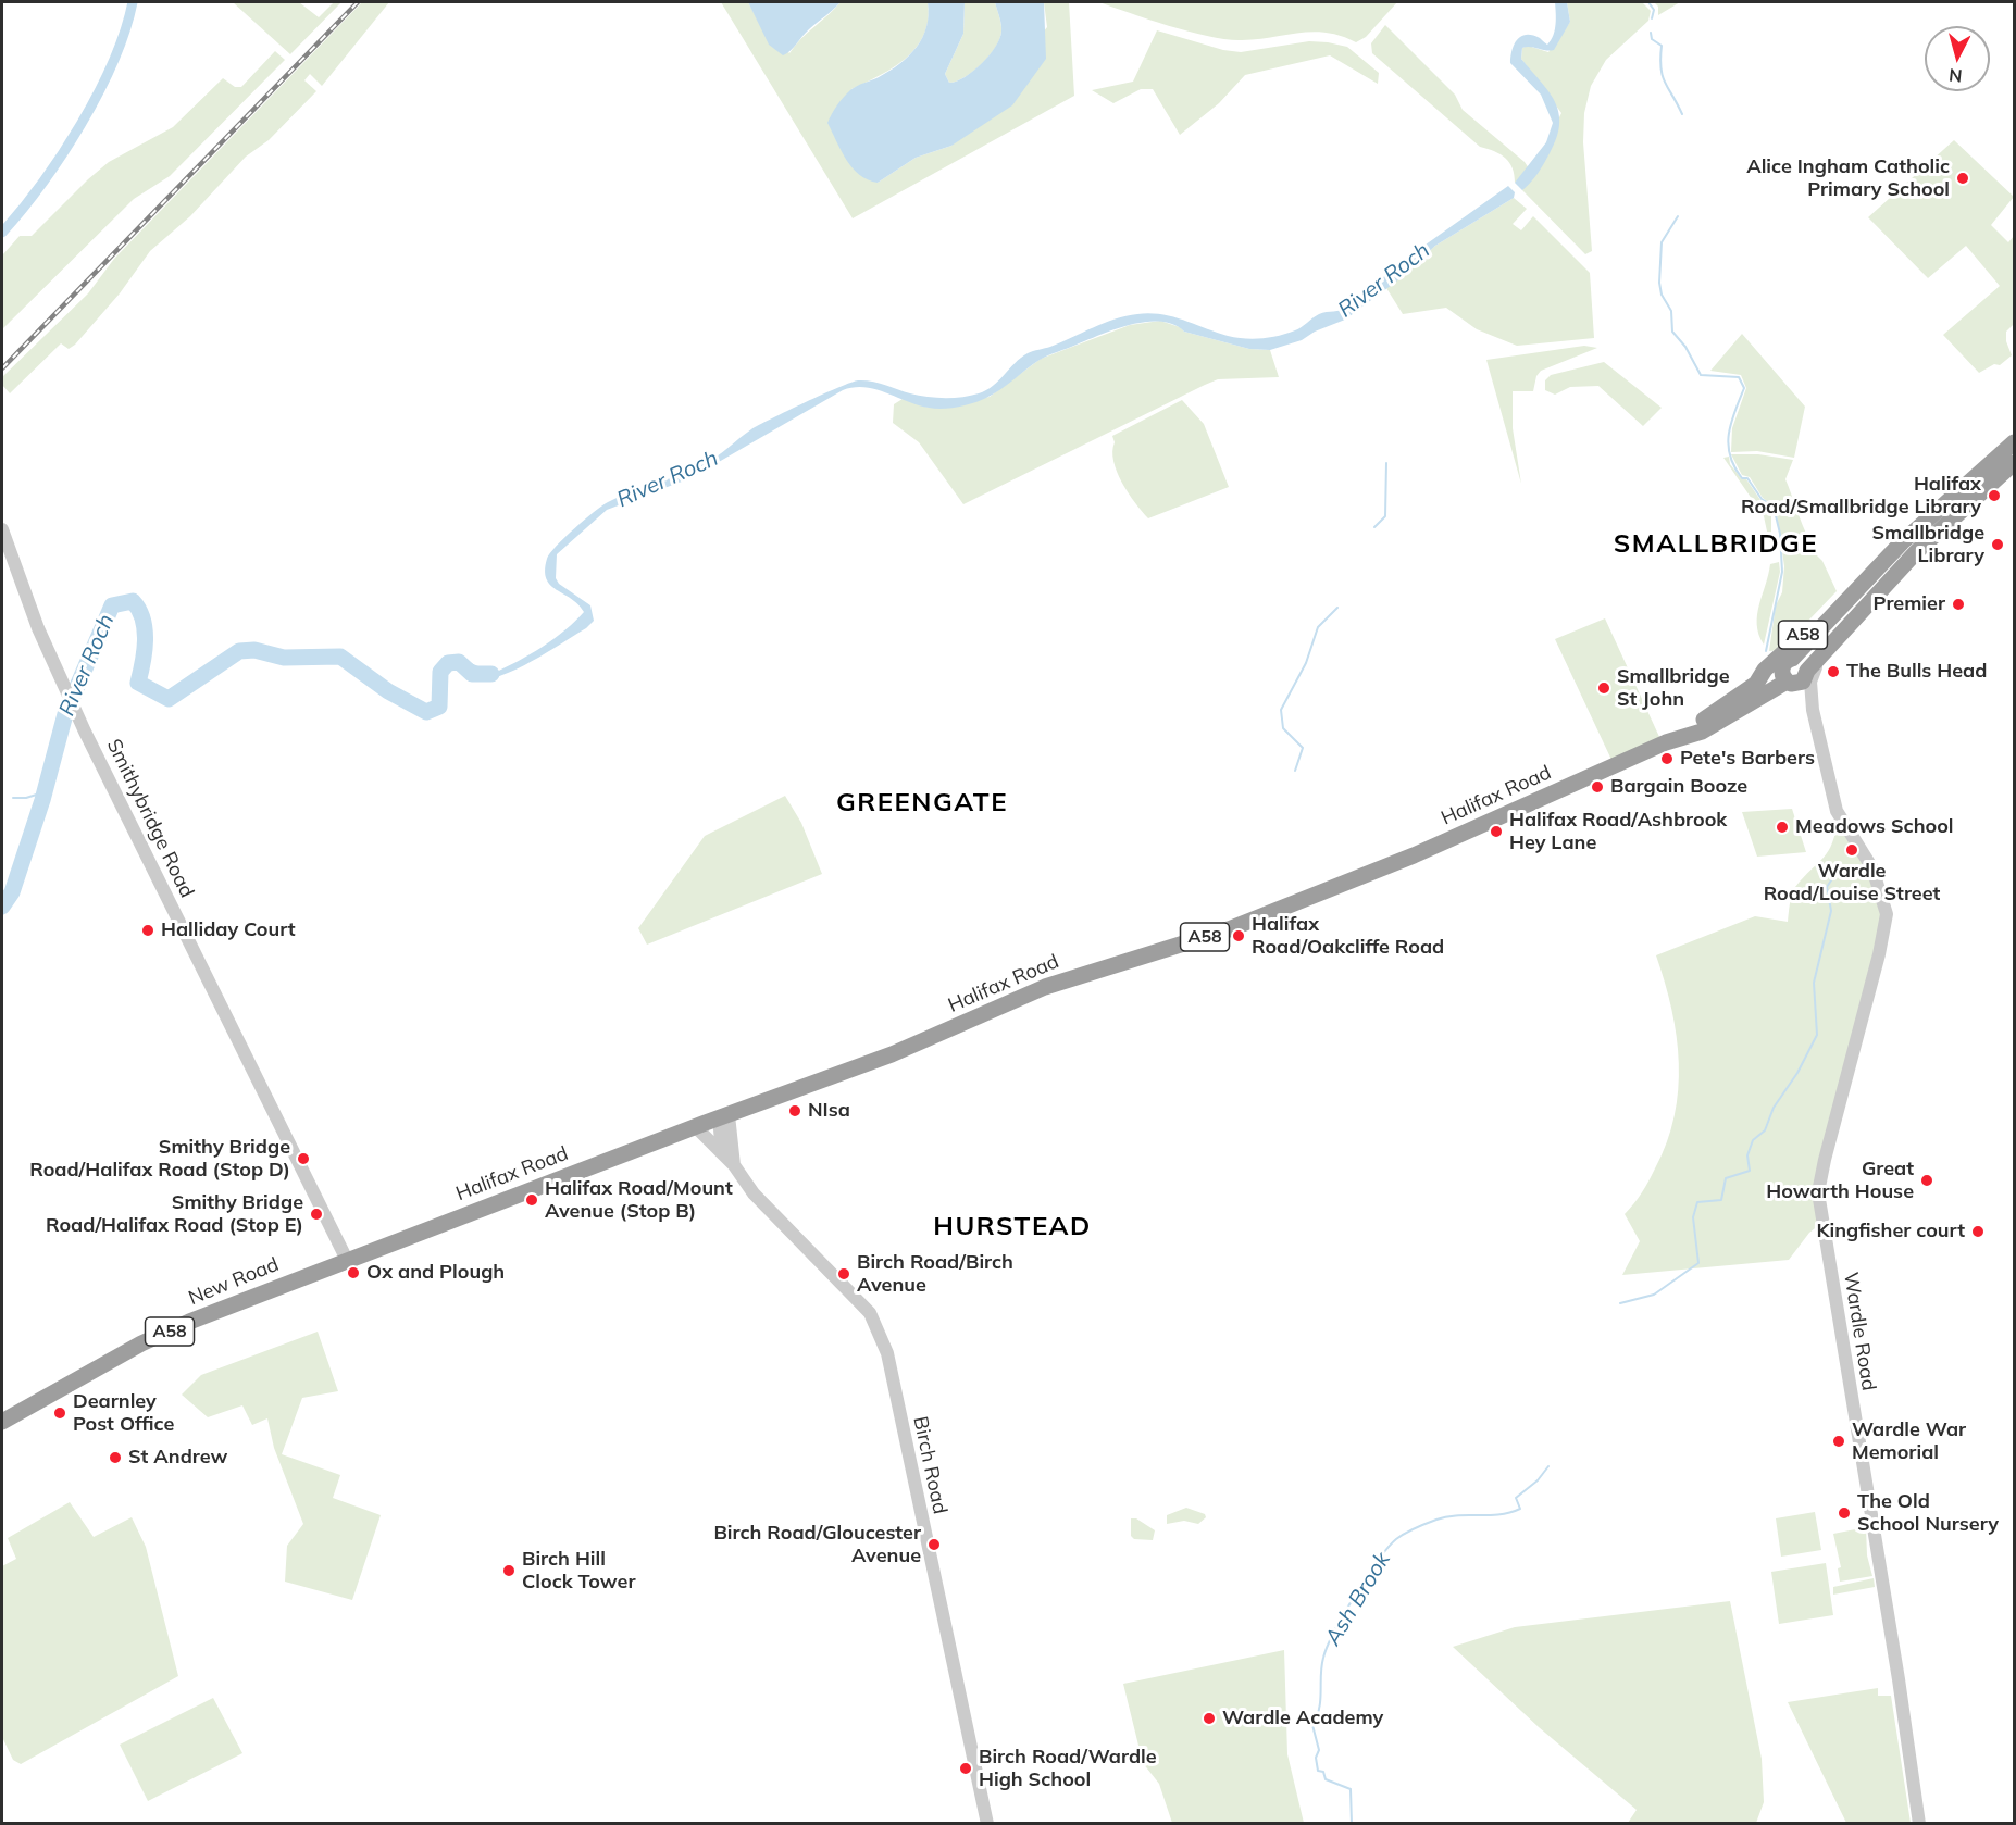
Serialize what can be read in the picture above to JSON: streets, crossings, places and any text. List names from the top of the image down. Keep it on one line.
{"streets":{"highway":["A58","Halifax Road","New Road"],"street":["Smithybridge Road","Wardle Road","Birch Road"]},"crossings":[["A58","Halifax Road"],["A58","Wardle Road"],["Halifax Road","Smithybridge Road"],["Halifax Road","New Road"],["Halifax Road","Wardle Road"],["Halifax Road","Birch Road"],["Smithybridge Road","New Road"]],"districts":["SMALLBRIDGE","GREENGATE","HURSTEAD"],"water":["River Roch","Ash Brook"],"places":["Alice Ingham Catholic Primary School","Halifax Road/Smallbridge Library","Smallbridge Library","Premier","The Bulls Head","Smallbridge St John","Pete's Barbers","Bargain Booze","Meadows School","Halifax Road/Ashbrook Hey Lane","Wardle Road/Louise Street","Halliday Court","Halifax Road/Oakcliffe Road","NIsa","Smithy Bridge Road/Halifax Road (Stop D)","Great Howarth House","Halifax Road/Mount Avenue (Stop B)","Smithy Bridge Road/Halifax Road (Stop E)","Kingfisher court","Ox and Plough","Birch Road/Birch Avenue","Dearnley Post Office","Wardle War Memorial","St Andrew","The Old School Nursery","Birch Road/Gloucester Avenue","Birch Hill Clock Tower","Wardle Academy","Birch Road/Wardle High School"],"north":"bottom"}
